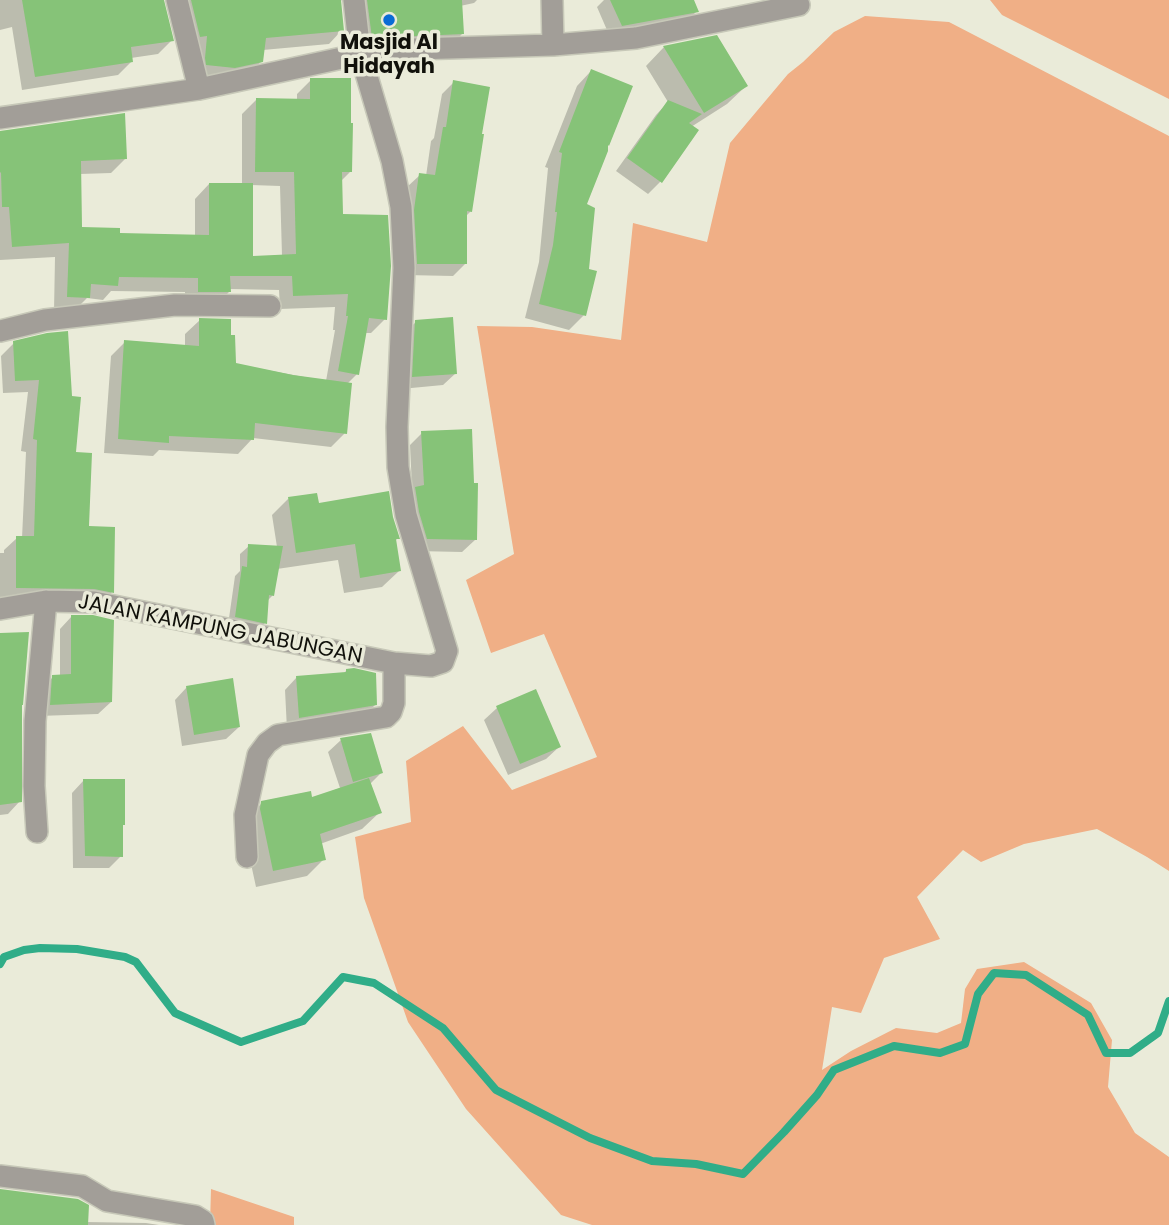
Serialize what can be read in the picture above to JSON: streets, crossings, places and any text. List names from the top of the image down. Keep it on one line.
{"streets":{"street":["JALAN KAMPUNG JABUNGAN"]},"places":["Masjid Al Hidayah"]}
